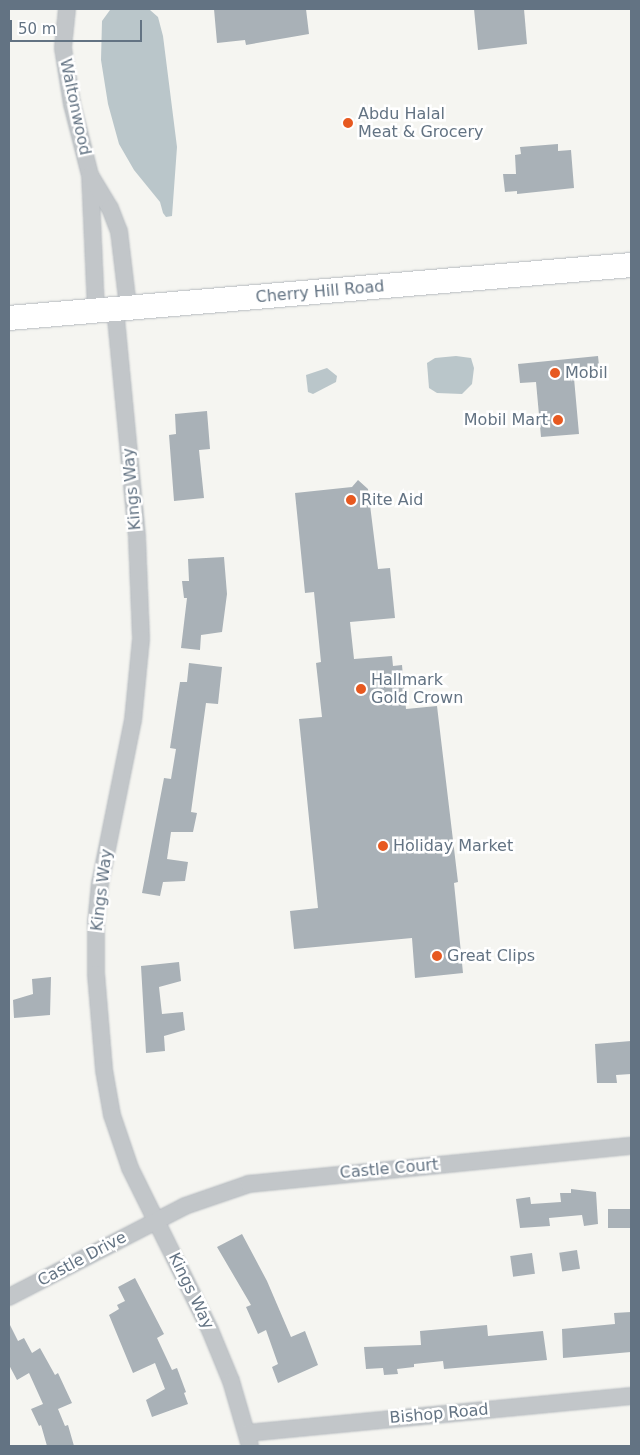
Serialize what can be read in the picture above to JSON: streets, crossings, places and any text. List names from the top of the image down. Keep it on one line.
{"streets":{"main road":["Cherry Hill Road"],"street":["Waltonwood","Kings Way","Castle Court","Castle Drive","Bishop Road"]},"crossings":[["Waltonwood","Cherry Hill Road"],["Waltonwood","Kings Way"],["Cherry Hill Road","Kings Way"],["Kings Way","Castle Court"],["Kings Way","Castle Drive"],["Kings Way","Bishop Road"],["Castle Court","Castle Drive"]],"places":["Abdu Halal Meat & Grocery","Mobil","Mobil Mart","Rite Aid","Hallmark Gold Crown","Holiday Market","Great Clips"],"scale_bar":"50 m"}
